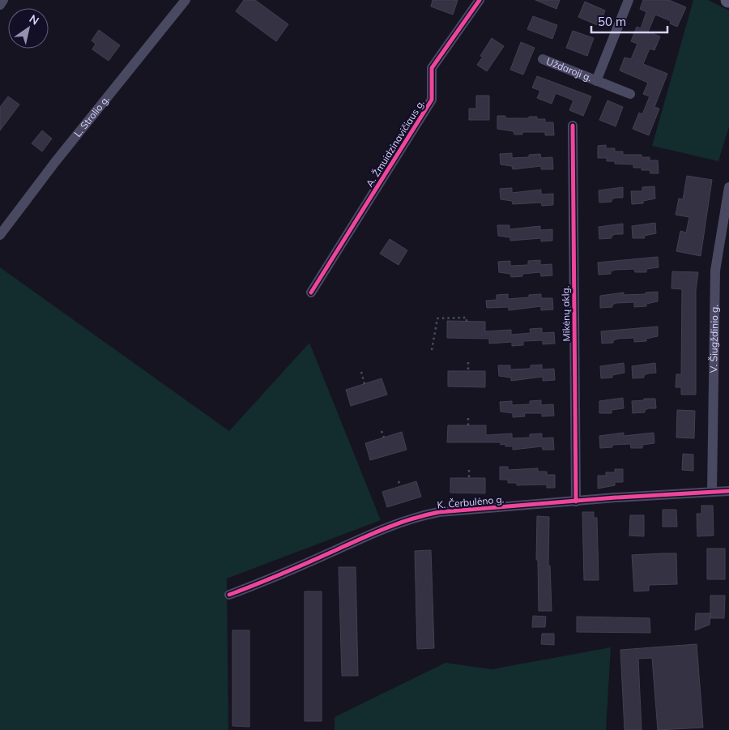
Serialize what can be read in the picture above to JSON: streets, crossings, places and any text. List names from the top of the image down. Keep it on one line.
{"streets":{"street":["Uždaroji g.","L. Strolio g.","A. Žmuidzinavičiaus g.","Mikėnų aklg.","V. Šiugždinio g.","K. Čerbulėno g."]},"crossings":[["Mikėnų aklg.","K. Čerbulėno g."],["V. Šiugždinio g.","K. Čerbulėno g."]],"scale_bar":"50 m","north":"top right"}
